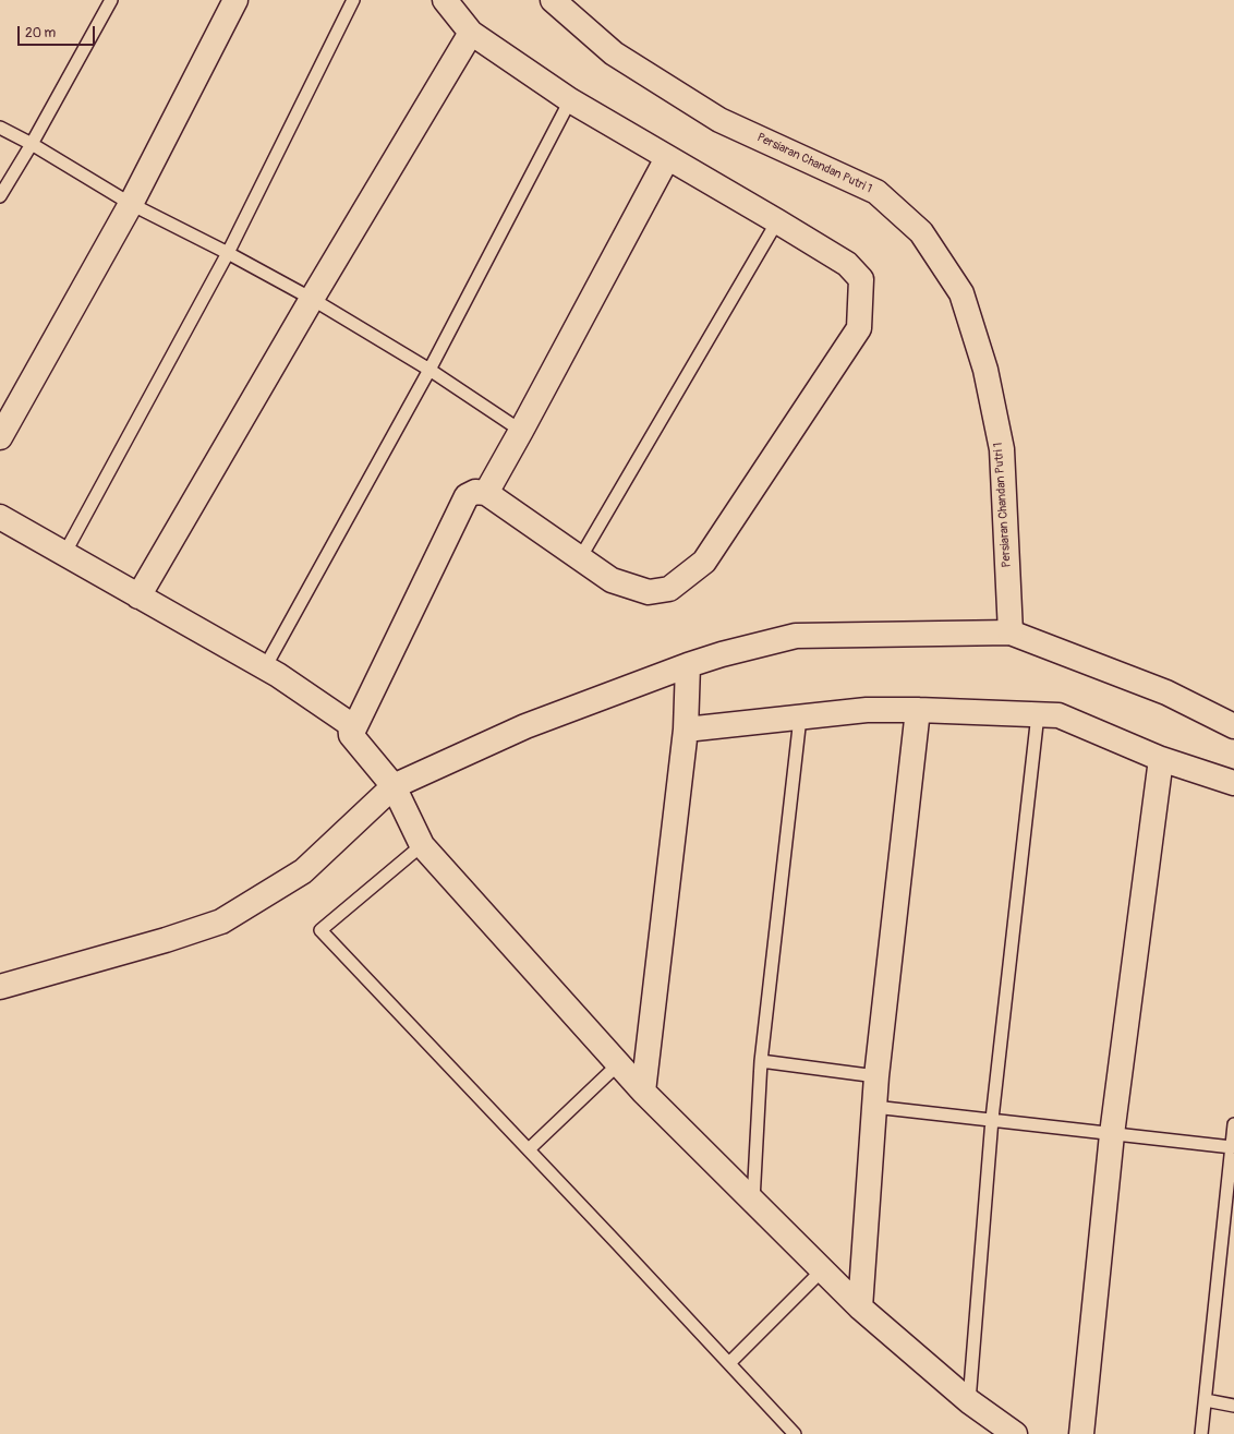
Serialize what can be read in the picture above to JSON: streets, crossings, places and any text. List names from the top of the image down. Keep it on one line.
{"streets":{"street":["Persiaran Chandan Putri 1"]},"scale_bar":"20 m"}
